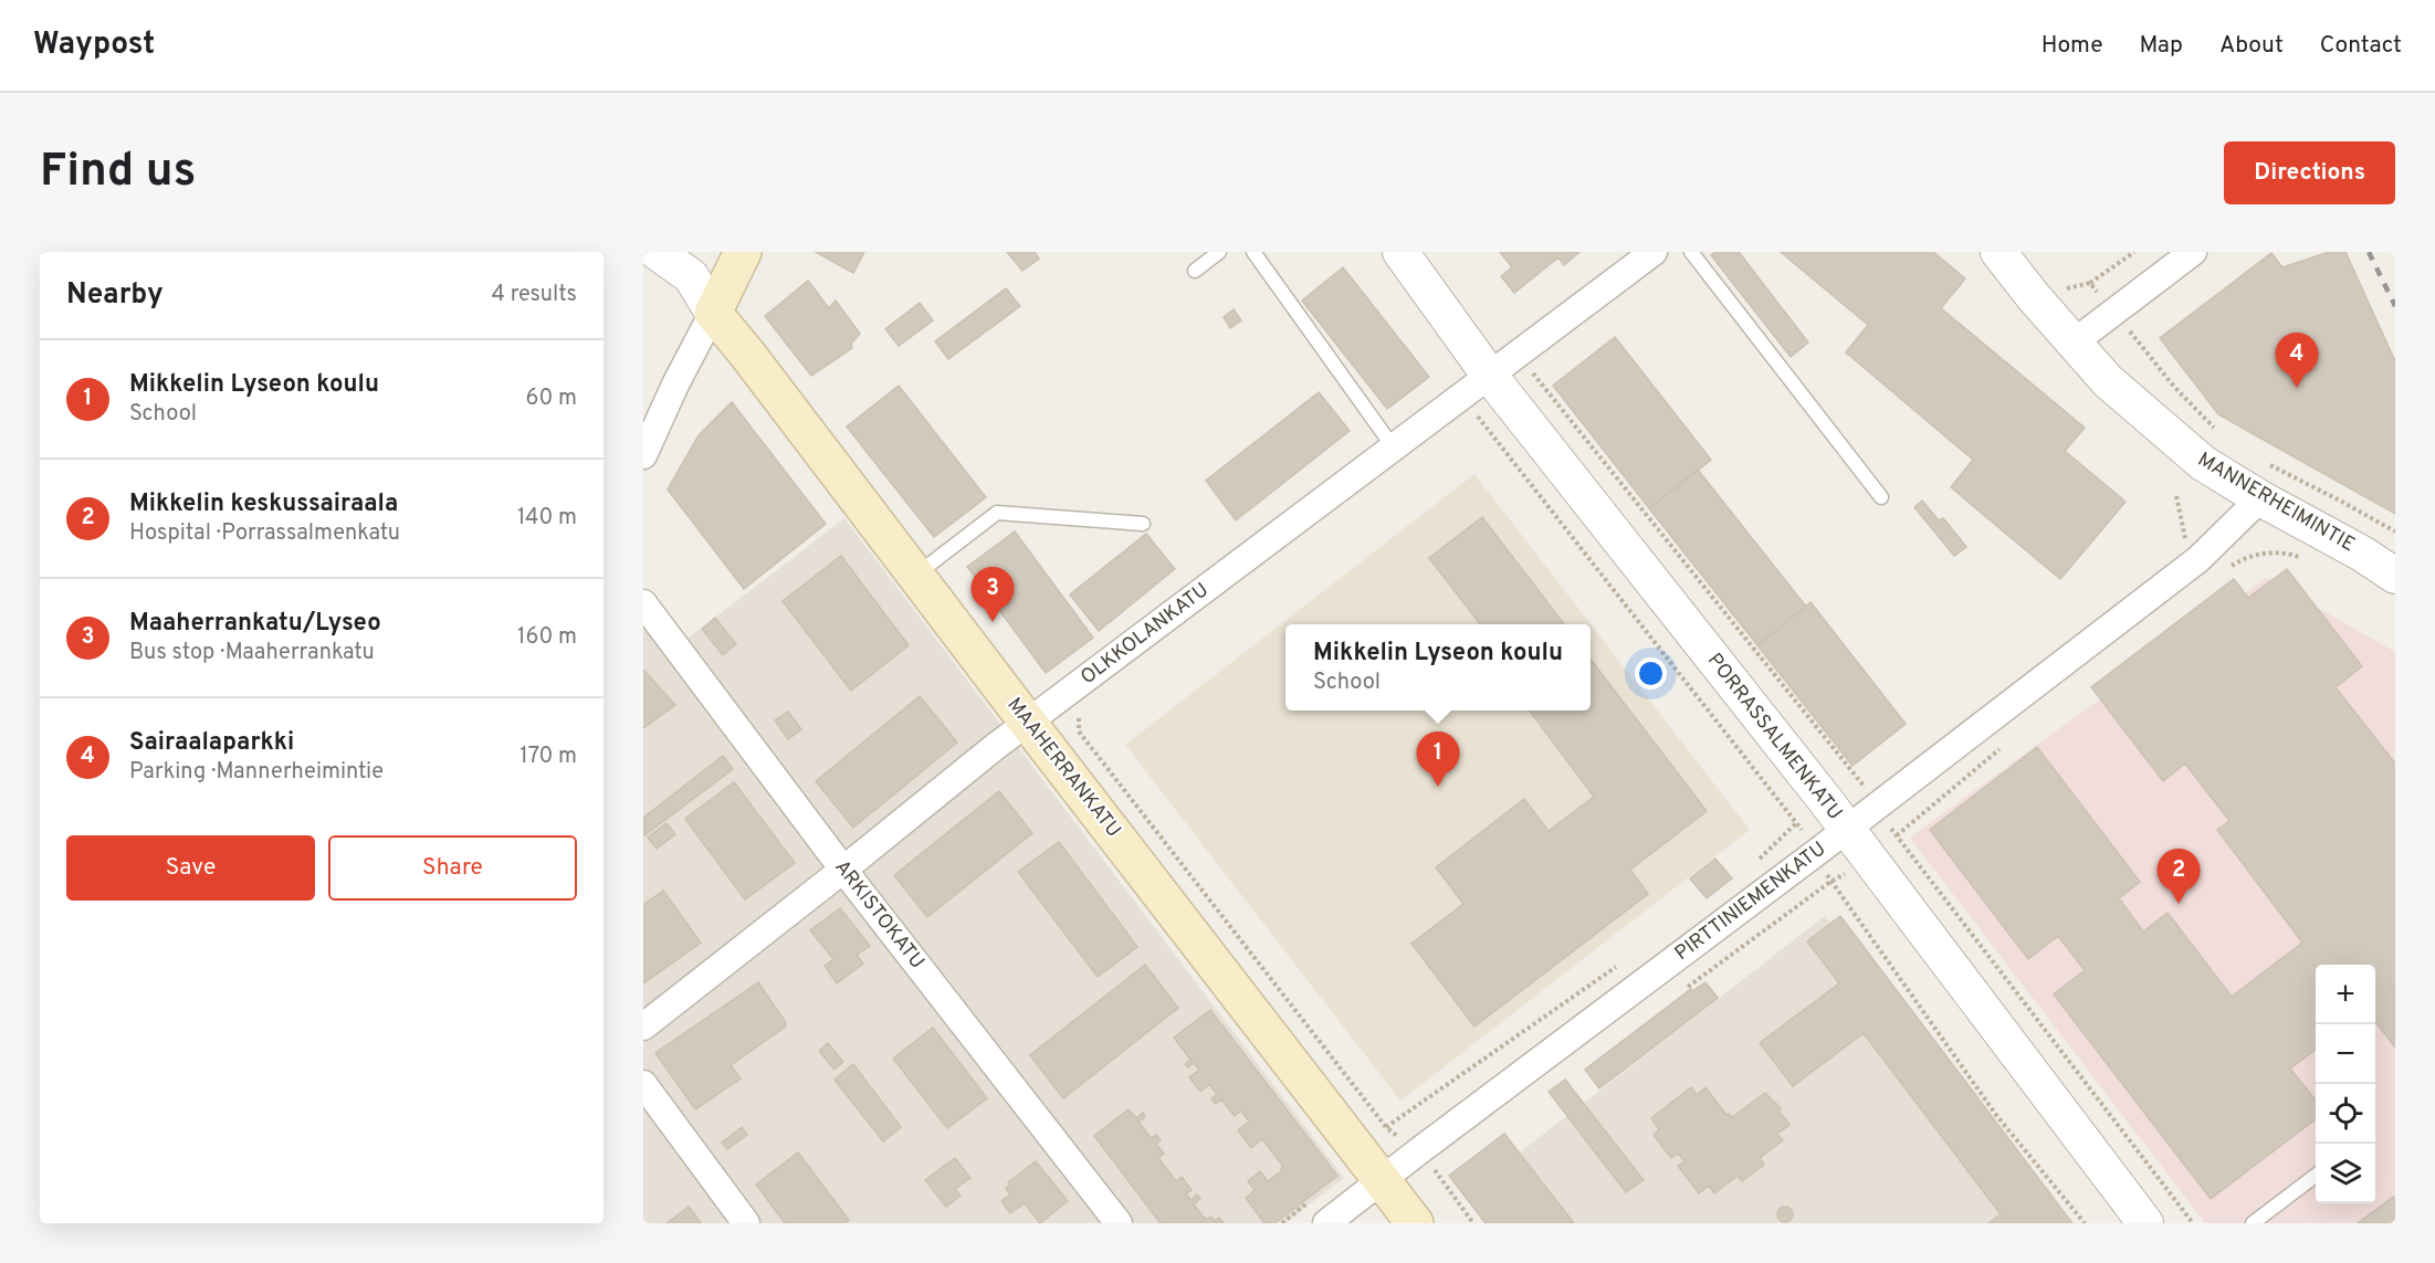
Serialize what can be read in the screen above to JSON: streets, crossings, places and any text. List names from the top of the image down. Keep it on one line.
{"streets":{"main road":["MAAHERRANKATU"],"street":["MANNERHEIMINTIE","OLKKOLANKATU","PORRASSALMENKATU","PIRTTINIEMENKATU","ARKISTOKATU"]},"crossings":[["MANNERHEIMINTIE","PIRTTINIEMENKATU"],["OLKKOLANKATU","PORRASSALMENKATU"],["OLKKOLANKATU","MAAHERRANKATU"],["OLKKOLANKATU","ARKISTOKATU"],["PORRASSALMENKATU","PIRTTINIEMENKATU"],["MAAHERRANKATU","PIRTTINIEMENKATU"]],"page":{"header":"Waypost","nav":["Home","Map","About","Contact"],"buttons":["Directions",["Save","Share"]],"title":"Find us","heading":["Nearby","4 results"],"pins":["4","3","1","2"],"list":[{"mark":"1","name":"Mikkelin Lyseon koulu","note":"School","value":"60 m"},{"mark":"2","name":"Mikkelin keskussairaala","note":"Hospital · Porrassalmenkatu","value":"140 m"},{"mark":"3","name":"Maaherrankatu/Lyseo","note":"Bus stop · Maaherrankatu","value":"160 m"},{"mark":"4","name":"Sairaalaparkki","note":"Parking · Mannerheimintie","value":"170 m"}],"popup":["Mikkelin Lyseon koulu","School"],"map_buttons":["+","−"]}}
